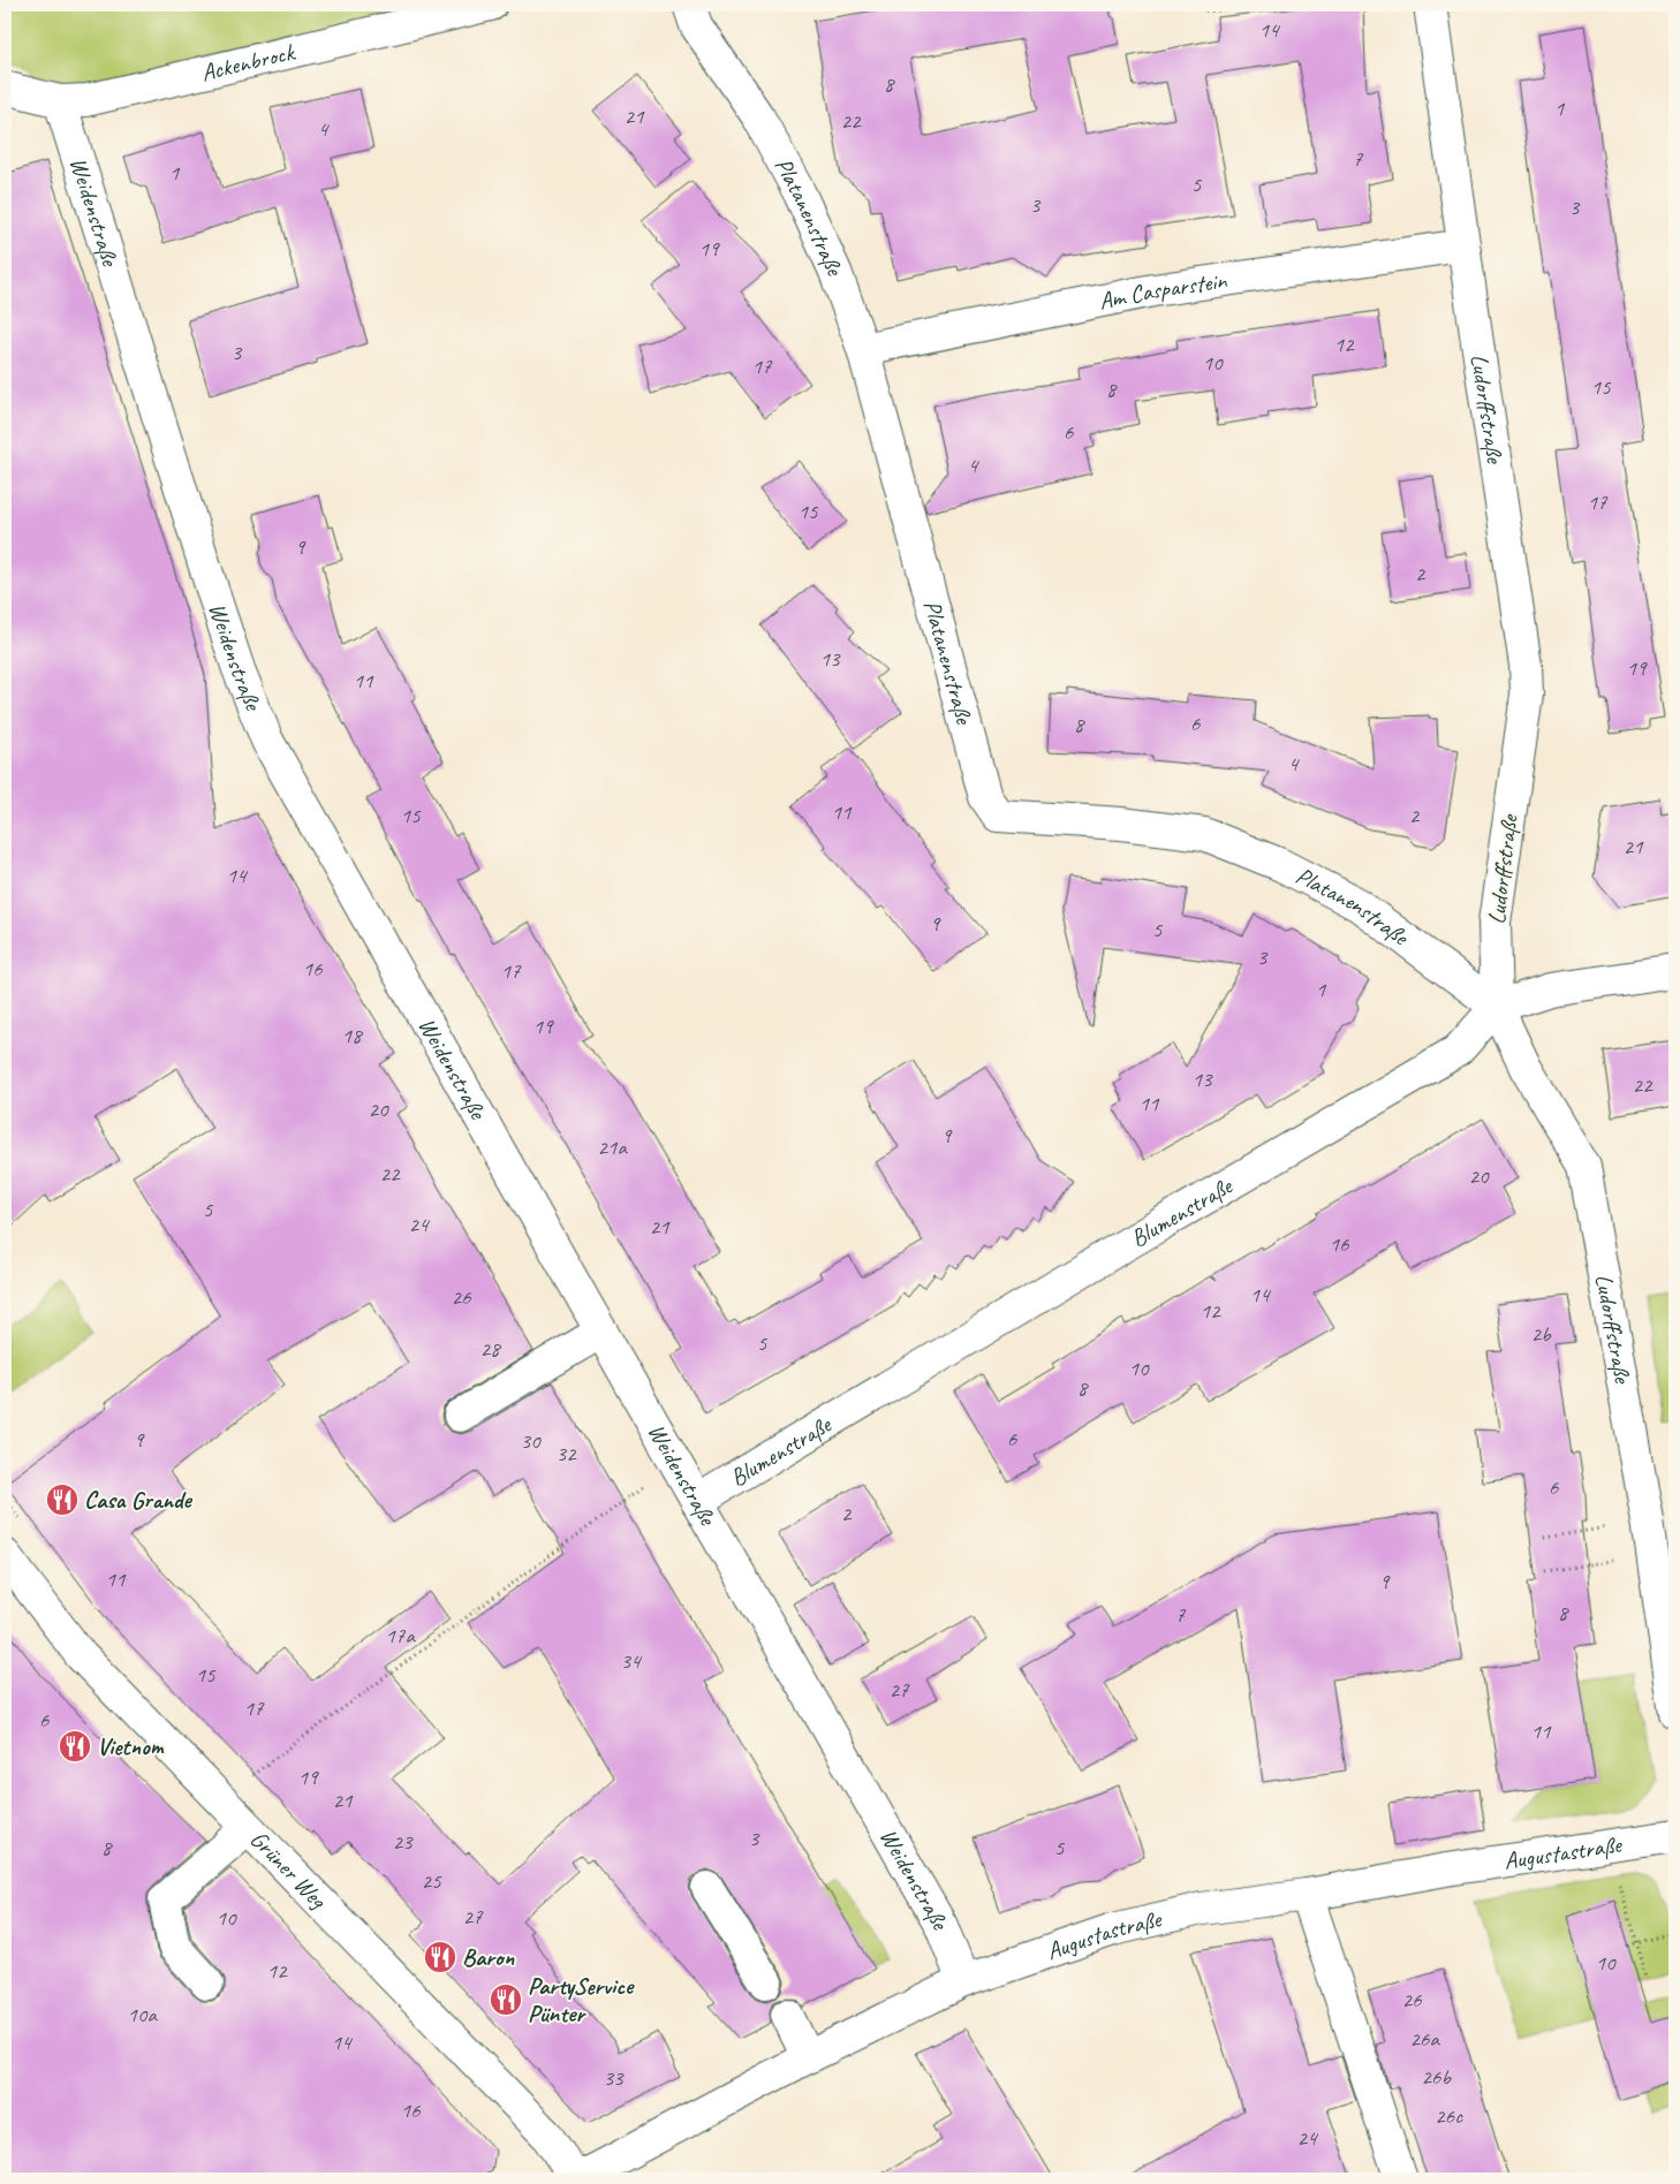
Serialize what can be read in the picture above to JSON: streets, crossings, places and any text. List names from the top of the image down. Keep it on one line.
{"streets":{"street":["Ackenbrock","Weidenstraße","Platanenstraße","Am Casparstein","Ludorffstraße","Blumenstraße","Augustastraße","Grüner Weg"]},"crossings":[["Ackenbrock","Weidenstraße"],["Weidenstraße","Blumenstraße"],["Weidenstraße","Augustastraße"],["Platanenstraße","Am Casparstein"],["Platanenstraße","Ludorffstraße"],["Platanenstraße","Blumenstraße"],["Am Casparstein","Ludorffstraße"],["Ludorffstraße","Blumenstraße"],["Augustastraße","Grüner Weg"]],"places":{"restaurant":["Casa Grande","Vietnom","Baron","PartyService Pünter"]},"house_numbers":["14","8","1","21","22","4","7","1","5","3","3","19","12","3","10","17","15","8","6","4","17","15","9","2","13","19","11","6","8","4","11","15","2","21","14","9","5","3","16","17","1","19","18","13","22","11","20","9","21a","22","20","5","24","21","16","14","26","12","2b","5","28","10","8","6","9","30","32","6","2","11","9","8","7","17a","34","15","27","17","6","11","19","21","3","23","8","5","25","27","10","10","12","26","10a","26a","14","26b","33","16","26c","24"]}
